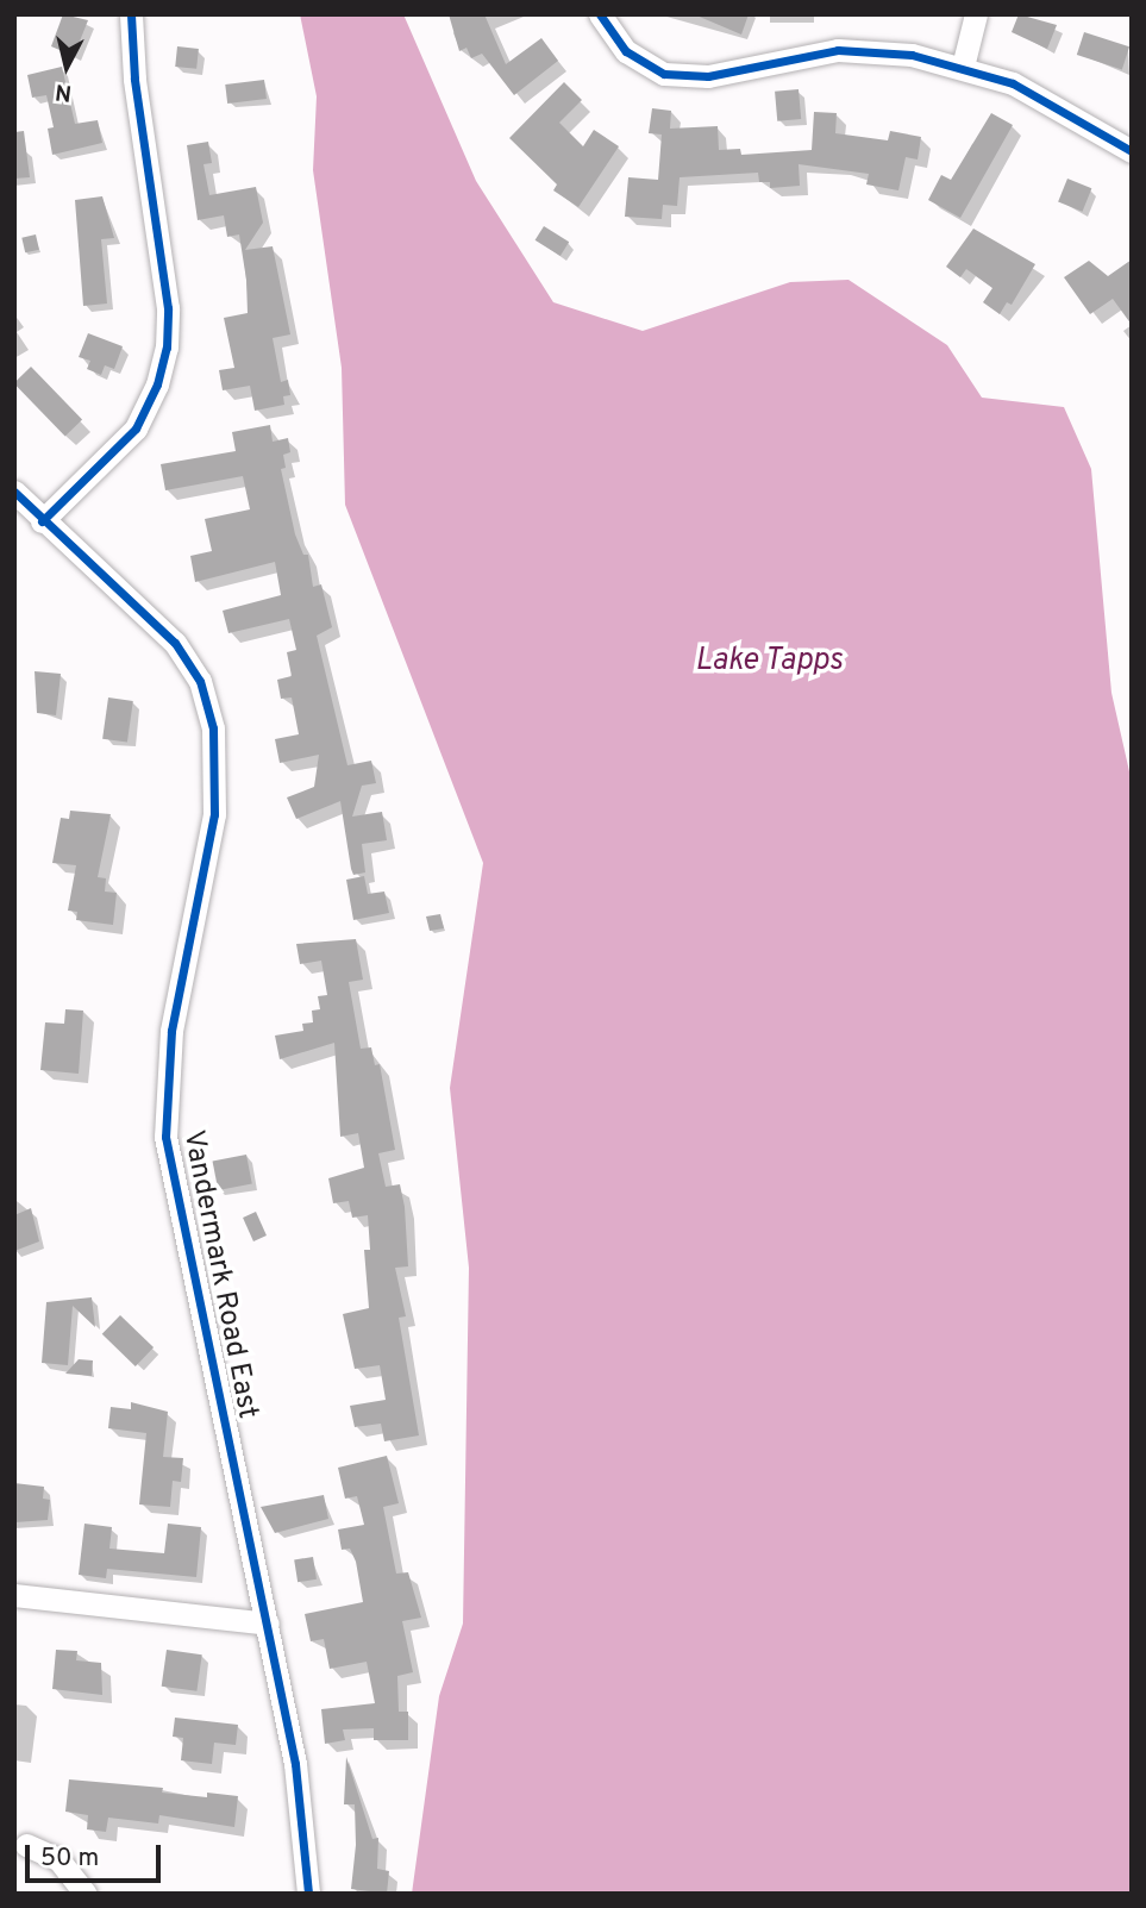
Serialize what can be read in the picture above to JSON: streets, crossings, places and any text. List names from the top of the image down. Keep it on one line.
{"streets":{"street":["Vandermark Road East"]},"water":["Lake Tapps"],"scale_bar":"50 m","north":"bottom"}
